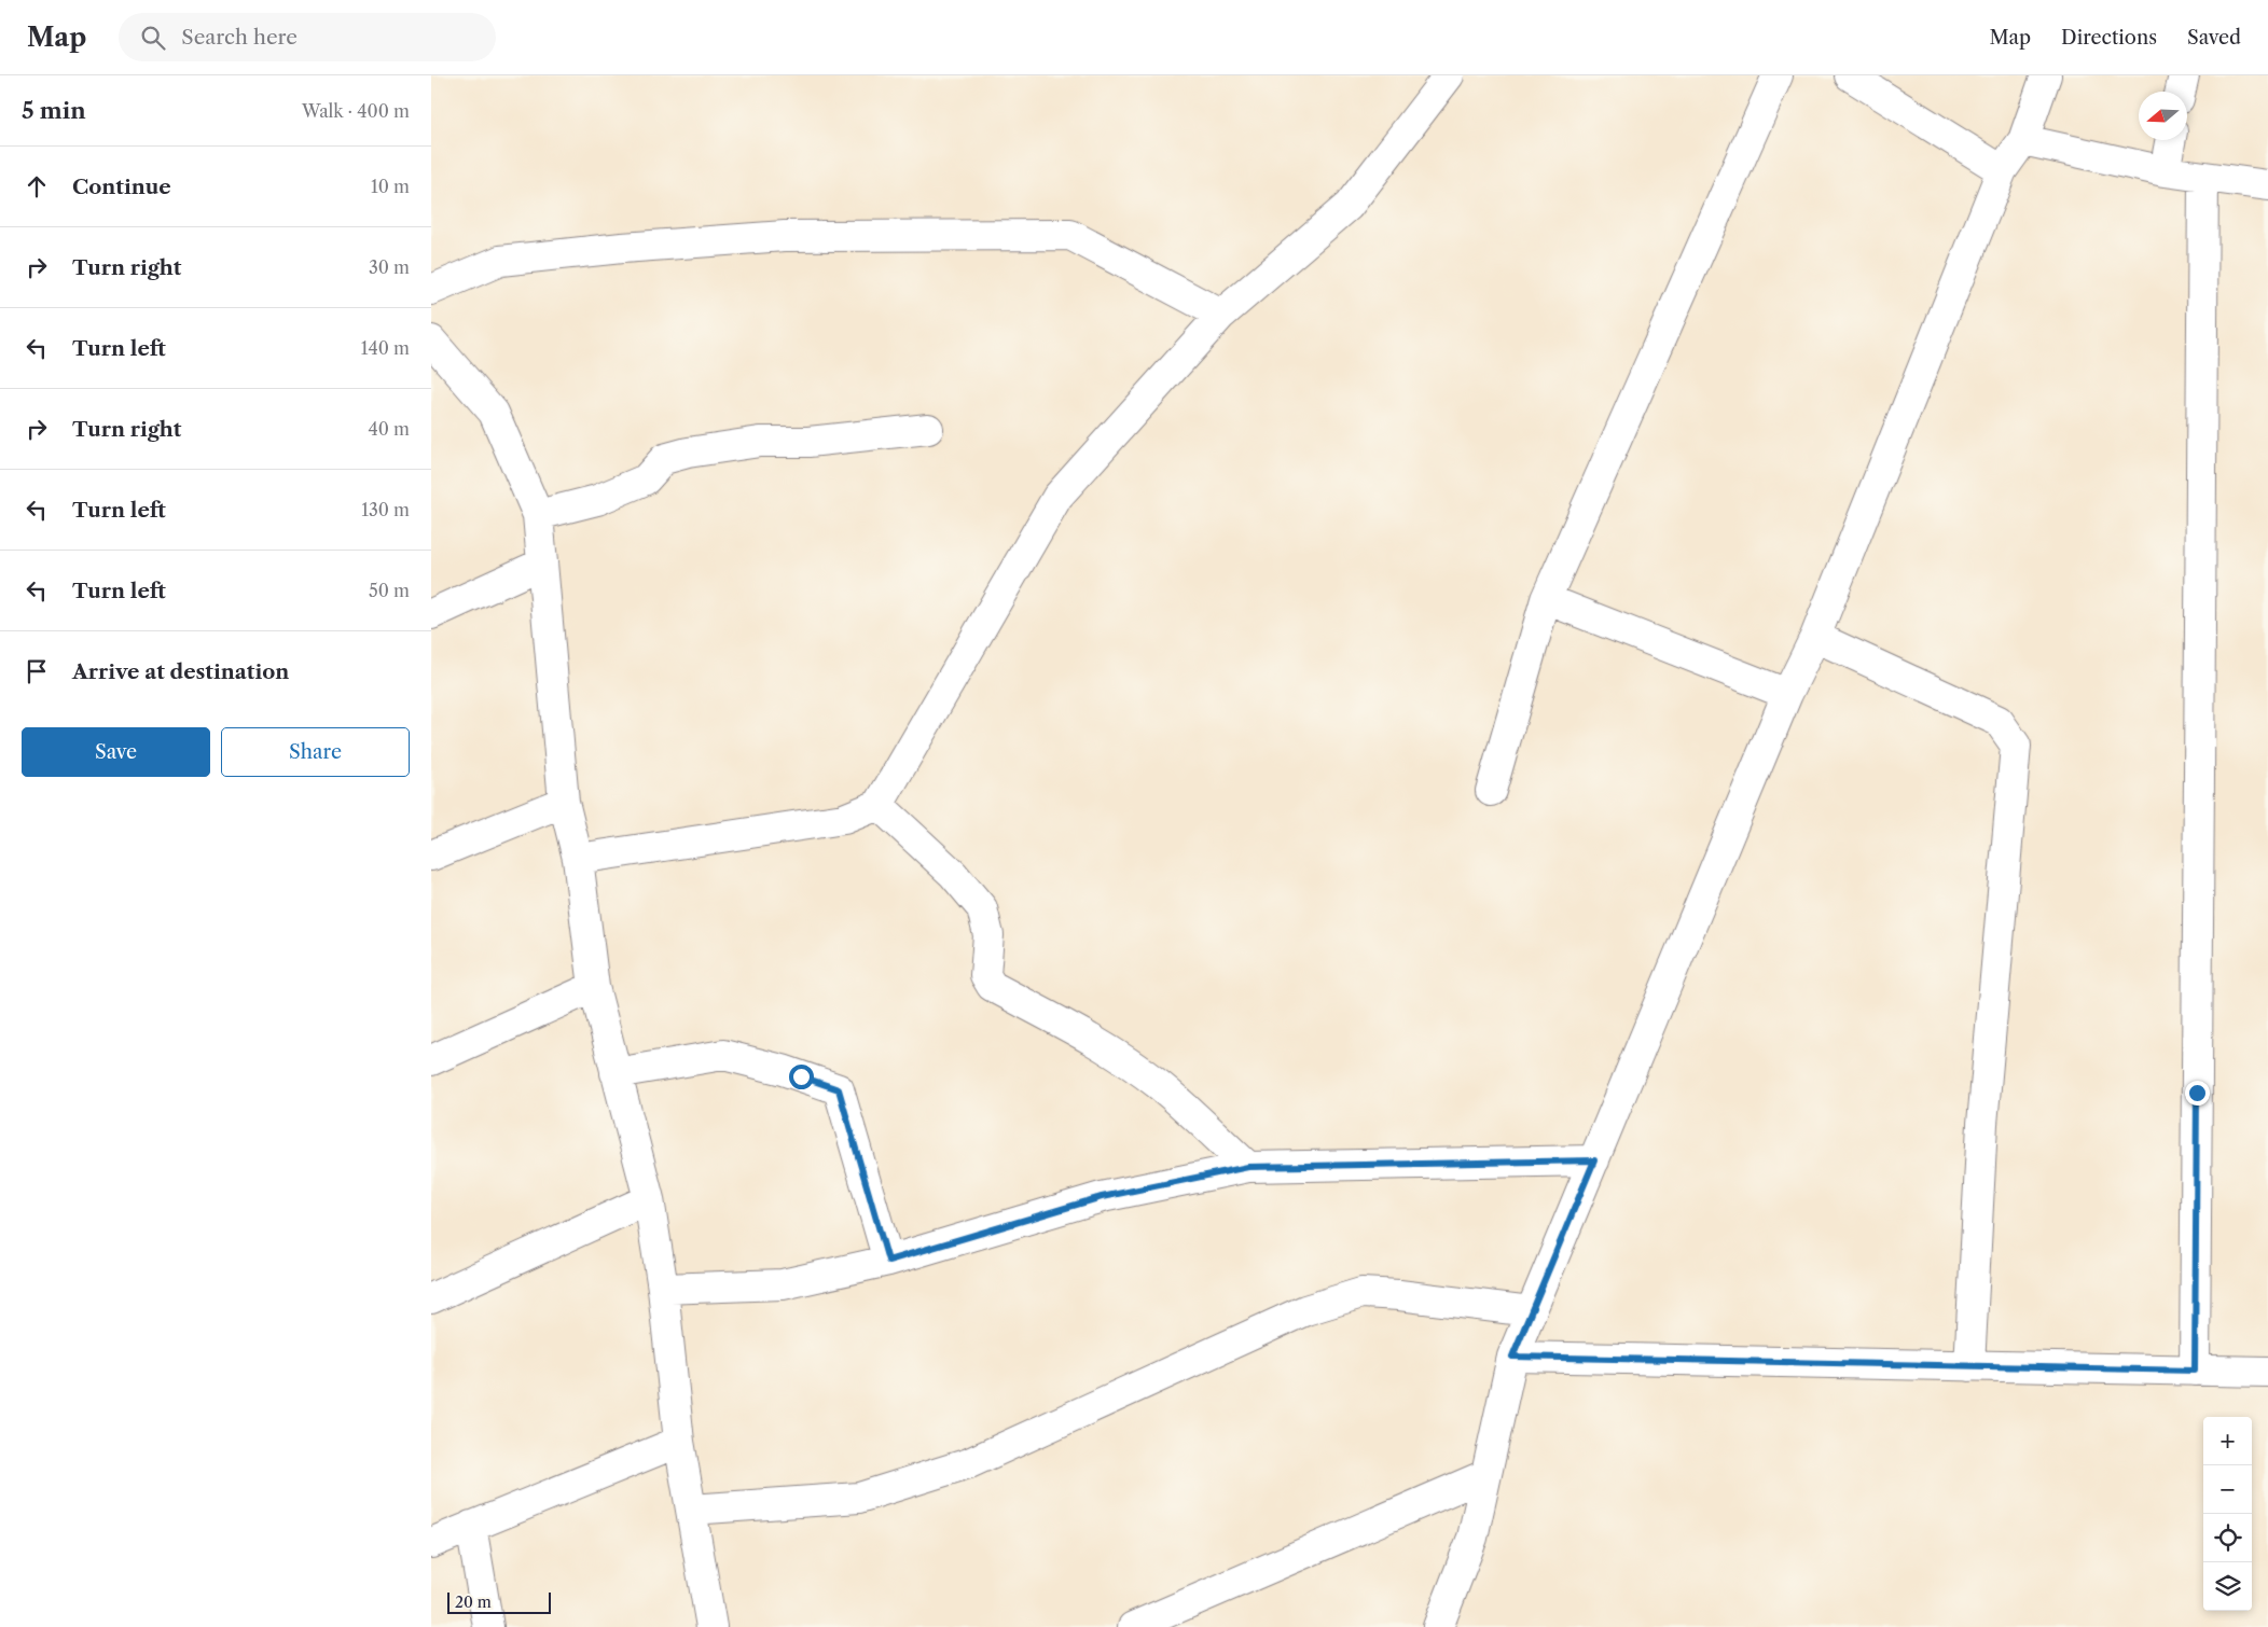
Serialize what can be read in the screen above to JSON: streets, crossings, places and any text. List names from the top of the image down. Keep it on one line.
{"scale_bar":"20 m","north":"left","page":{"header":"Map","search":"Search here","nav":["Map","Directions","Saved"],"heading":["5 min","Walk · 400 m"],"list":[["Continue","10 m"],["Turn right","30 m"],["Turn left","140 m"],["Turn right","40 m"],["Turn left","130 m"],["Turn left","50 m"],"Arrive at destination"],"buttons":["Save","Share"],"map_buttons":["+","−"],"scale":"20 m"}}
